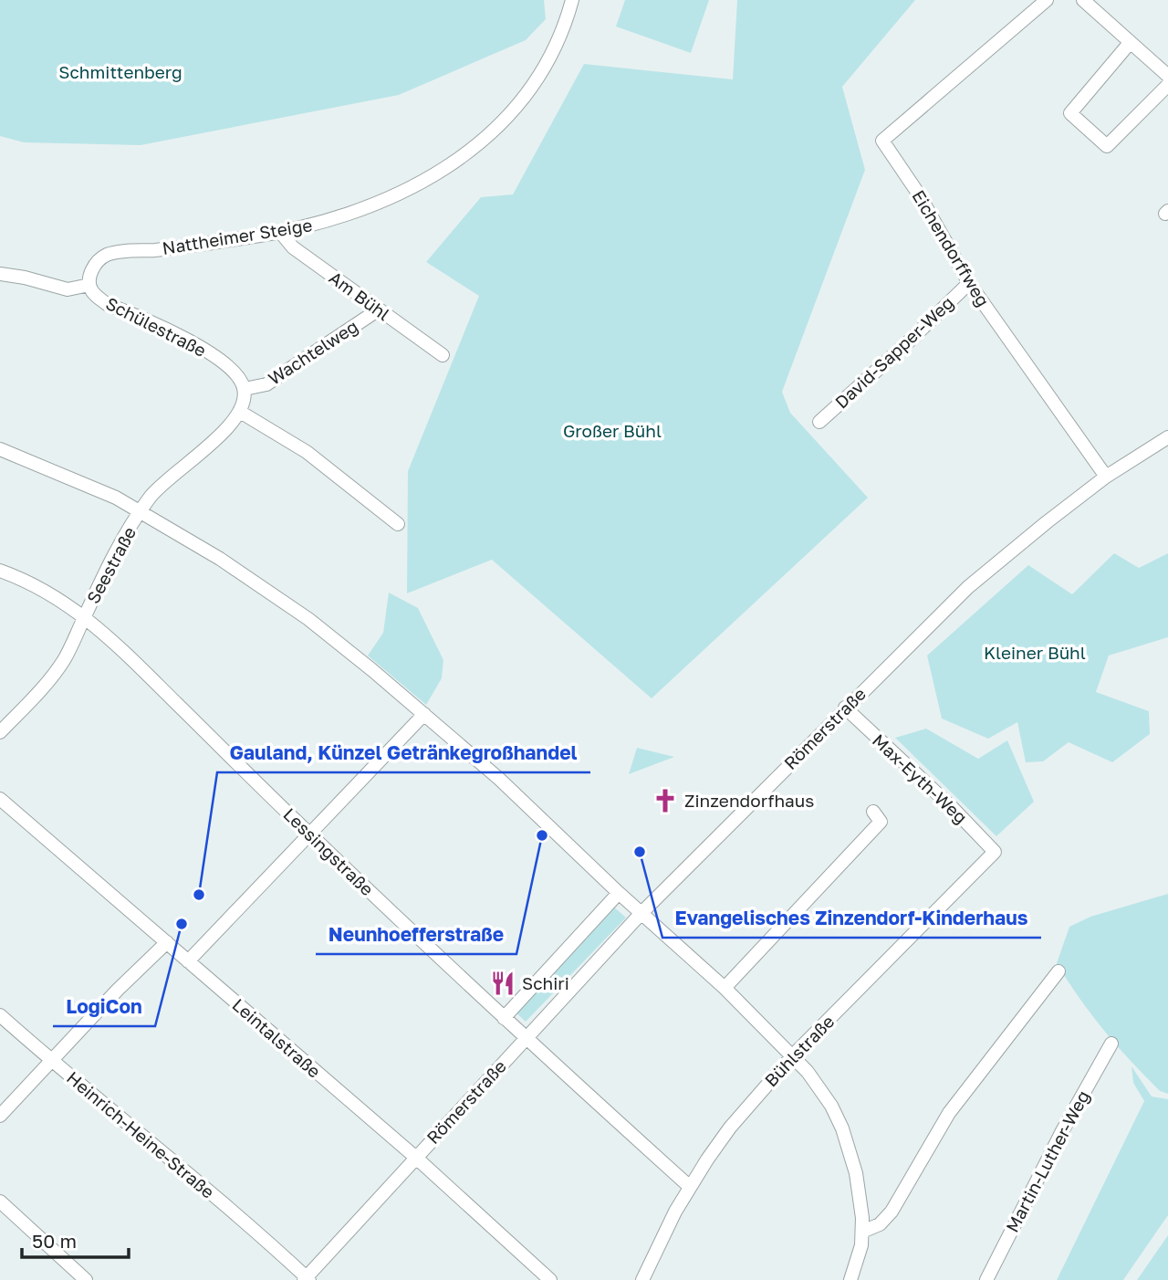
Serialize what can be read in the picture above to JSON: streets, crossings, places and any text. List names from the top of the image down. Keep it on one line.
{"streets":{"street":["Nattheimer Steige","Eichendorffweg","Am Bühl","Schülestraße","Wachtelweg","David-Sapper-Weg","Seestraße","Römerstraße","Max-Eyth-Weg","Lessingstraße","Leintalstraße","Bühlstraße","Heinrich-Heine-Straße","Martin-Luther-Weg"]},"crossings":[["Nattheimer Steige","Am Bühl"],["Nattheimer Steige","Schülestraße"],["Eichendorffweg","David-Sapper-Weg"],["Eichendorffweg","Römerstraße"],["Am Bühl","Wachtelweg"],["Schülestraße","Wachtelweg"],["Seestraße","Lessingstraße"],["Römerstraße","Max-Eyth-Weg"],["Römerstraße","Lessingstraße"],["Römerstraße","Leintalstraße"],["Römerstraße","Heinrich-Heine-Straße"],["Max-Eyth-Weg","Bühlstraße"],["Lessingstraße","Bühlstraße"]],"parks":["Schmittenberg","Großer Bühl","Kleiner Bühl"],"places":{"church":["Zinzendorfhaus"],"other":["Neunhoefferstraße","Evangelisches Zinzendorf-Kinderhaus","Gauland, Künzel Getränkegroßhandel","LogiCon"],"restaurant":["Schiri"]},"scale_bar":"50 m"}
